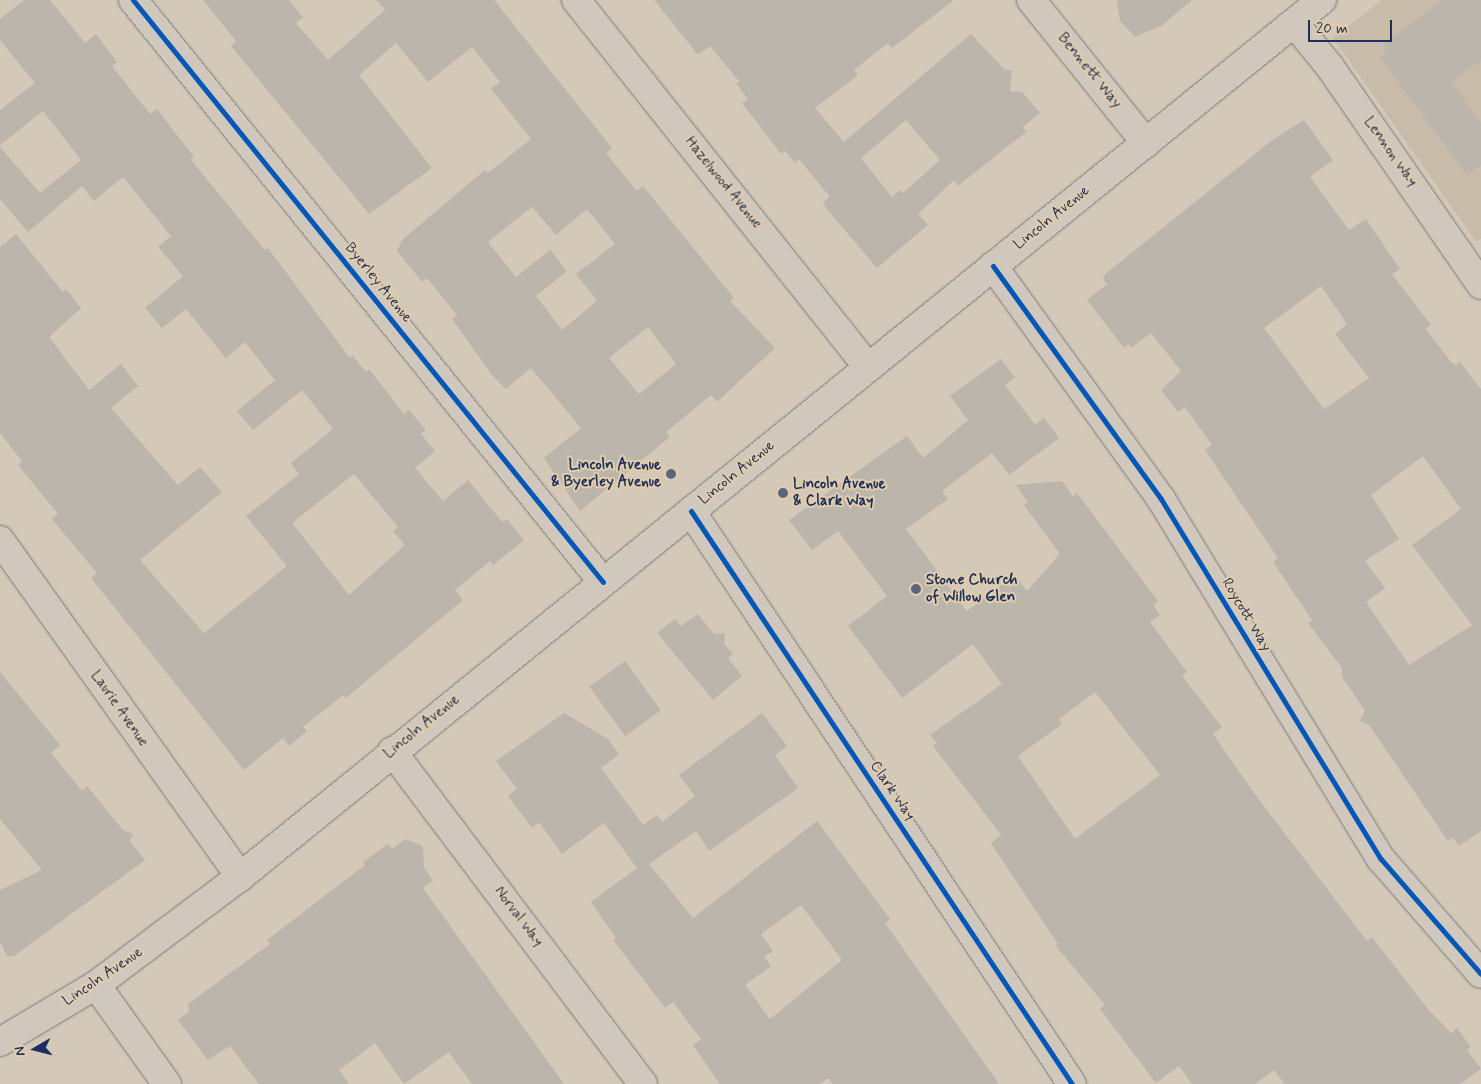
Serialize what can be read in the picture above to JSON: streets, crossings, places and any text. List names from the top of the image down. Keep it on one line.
{"streets":{"street":["Bennett Way","Lennon Way","Hazelwood Avenue","Lincoln Avenue","Byerley Avenue","Roycott Way","Laurie Avenue","Clark Way","Norval Way"]},"crossings":[["Bennett Way","Lincoln Avenue"],["Lennon Way","Lincoln Avenue"],["Hazelwood Avenue","Lincoln Avenue"],["Lincoln Avenue","Byerley Avenue"],["Lincoln Avenue","Roycott Way"],["Lincoln Avenue","Laurie Avenue"],["Lincoln Avenue","Clark Way"],["Lincoln Avenue","Norval Way"]],"places":["Lincoln Avenue & Byerley Avenue","Lincoln Avenue & Clark Way","Stone Church of Willow Glen"],"scale_bar":"20 m","north":"left"}
